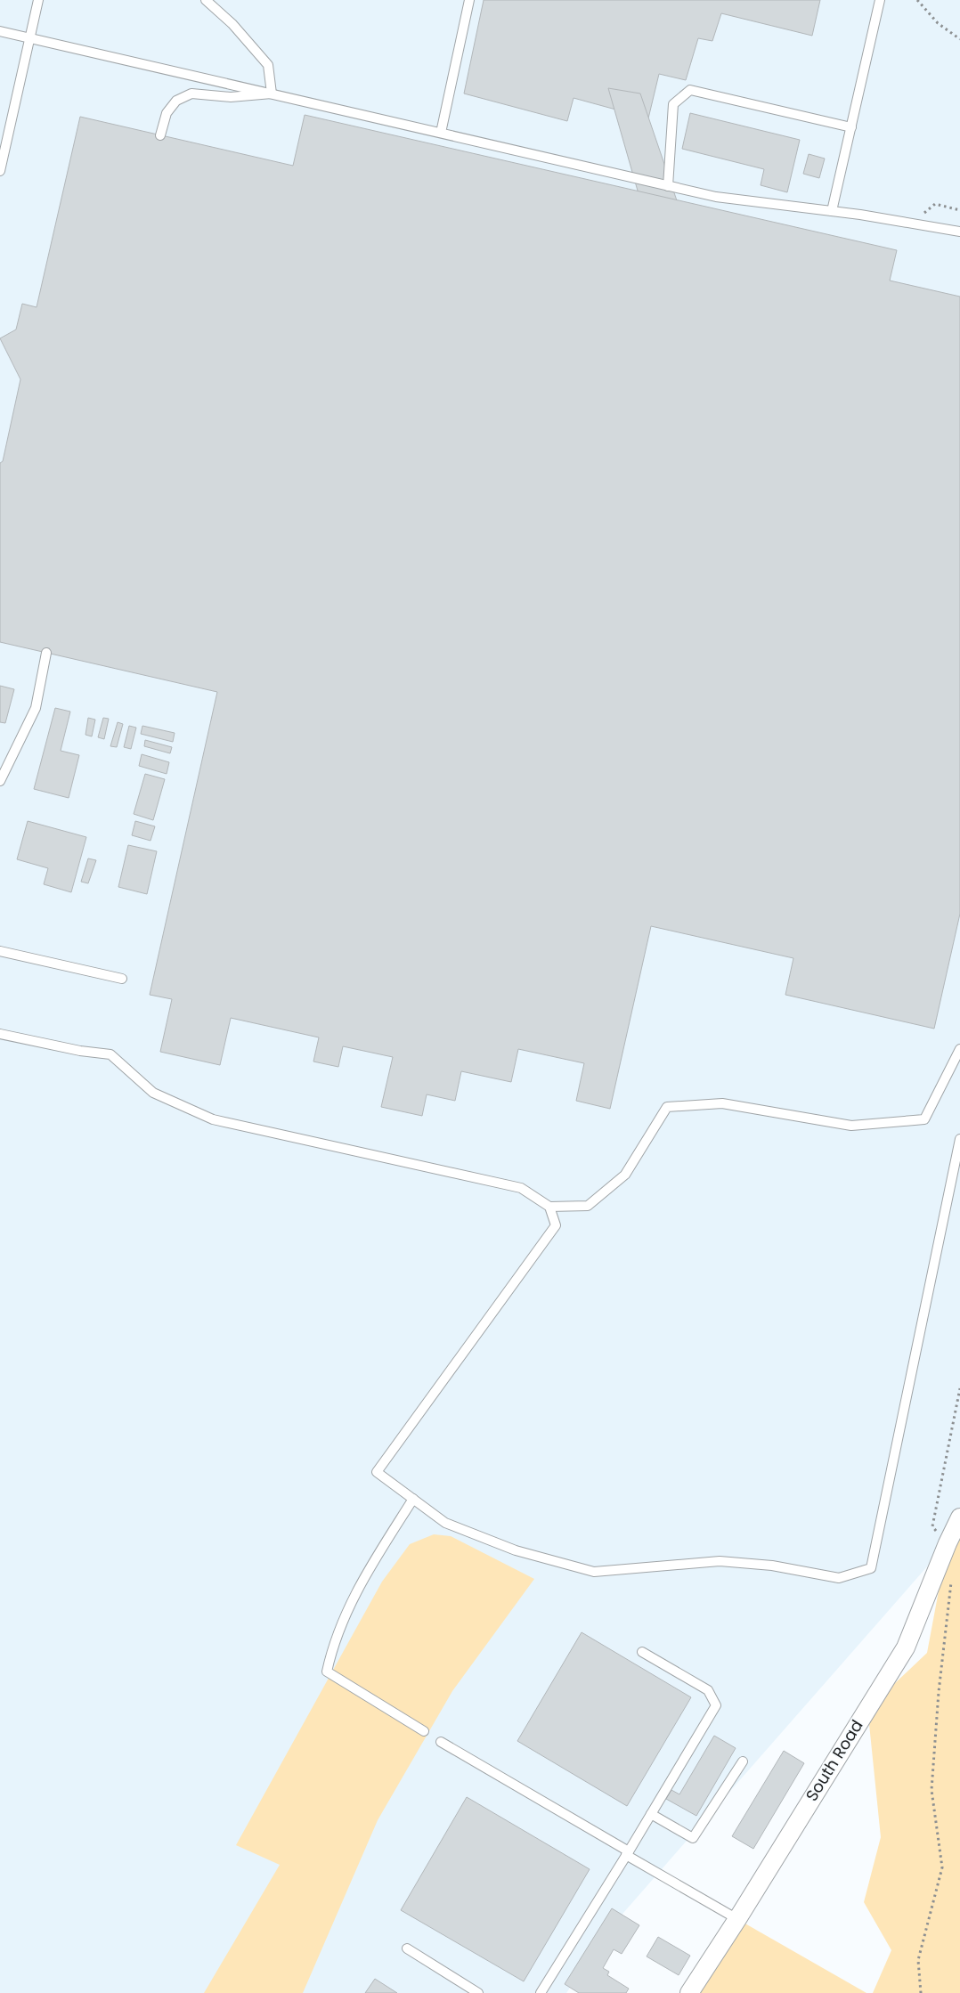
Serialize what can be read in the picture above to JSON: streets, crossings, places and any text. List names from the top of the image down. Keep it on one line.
{"streets":{"street":["South Road"]}}
